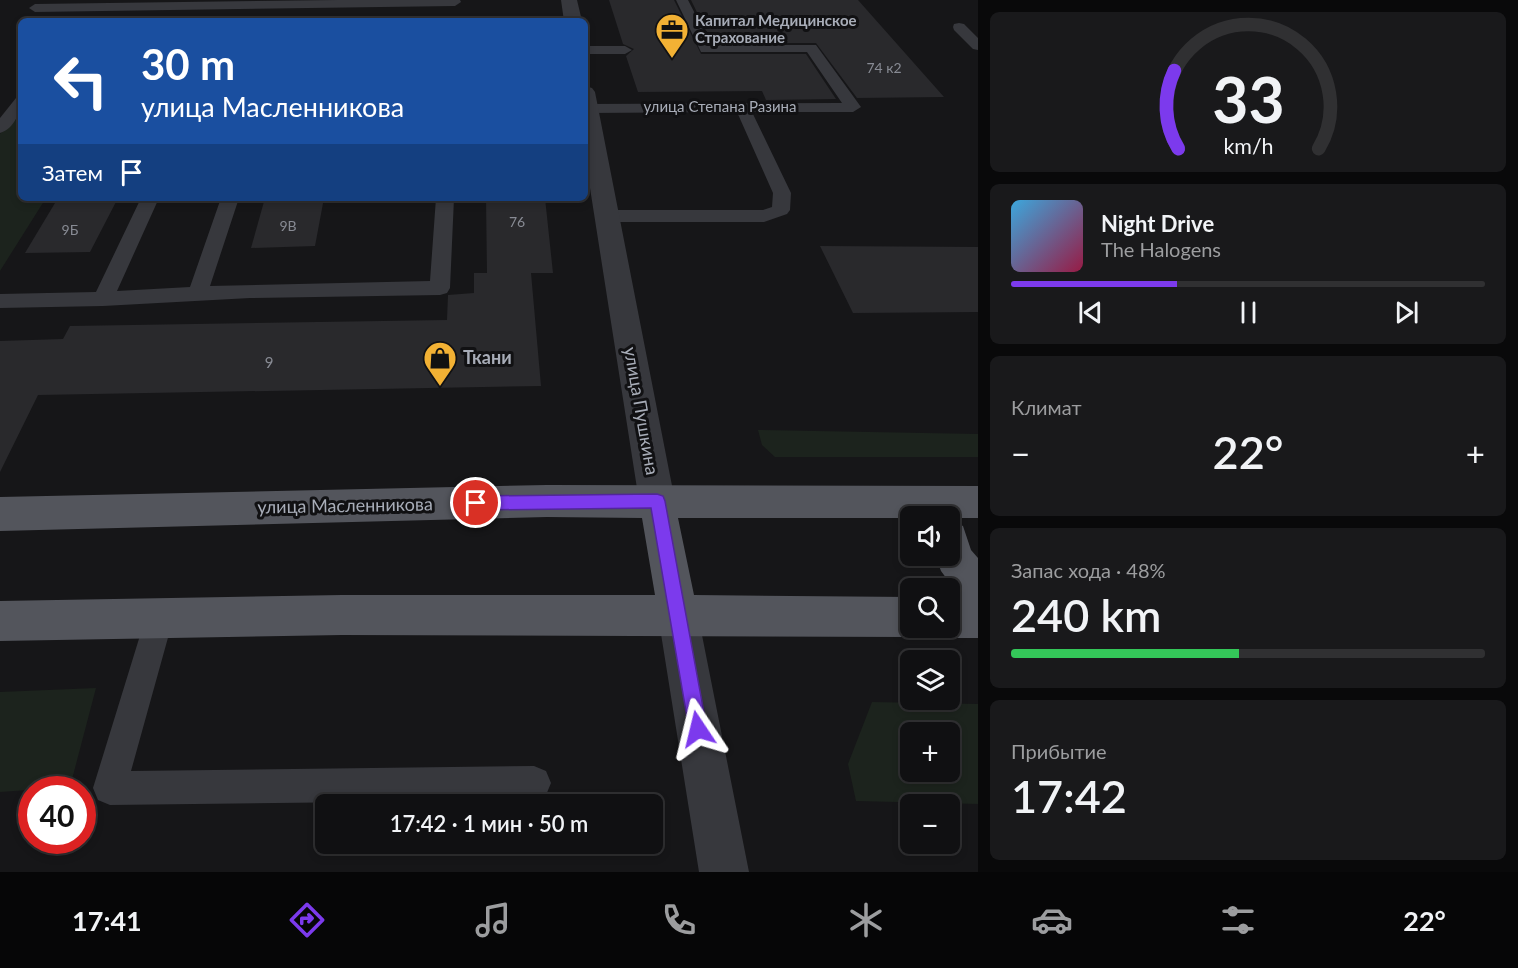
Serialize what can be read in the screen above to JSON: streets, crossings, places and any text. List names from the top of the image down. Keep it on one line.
{"streets":{"main road":["улица Пушкина","улица Масленникова"],"lane":["улица Степана Разина"]},"crossings":[["улица Пушкина","улица Масленникова"]],"places":{"office":["Капитал Медицинское Страхование"],"shop":["Ткани"]},"house_numbers":["74 к2","76","9В","9Б","9"],"page":{"turn":["30 m","улица Масленникова"],"then":"Затем","song":["Night Drive","The Halogens"],"tile":["Климат",["Запас хода · 48%","240 km"],["Прибытие","17:42"]],"heat":["−","22°","+"],"map_buttons":["+","−"],"limit":"40","trip":"17:42 · 1 мин · 50 m","tabs":["17:41","22°"],"gauge":["33","km/h"]}}
